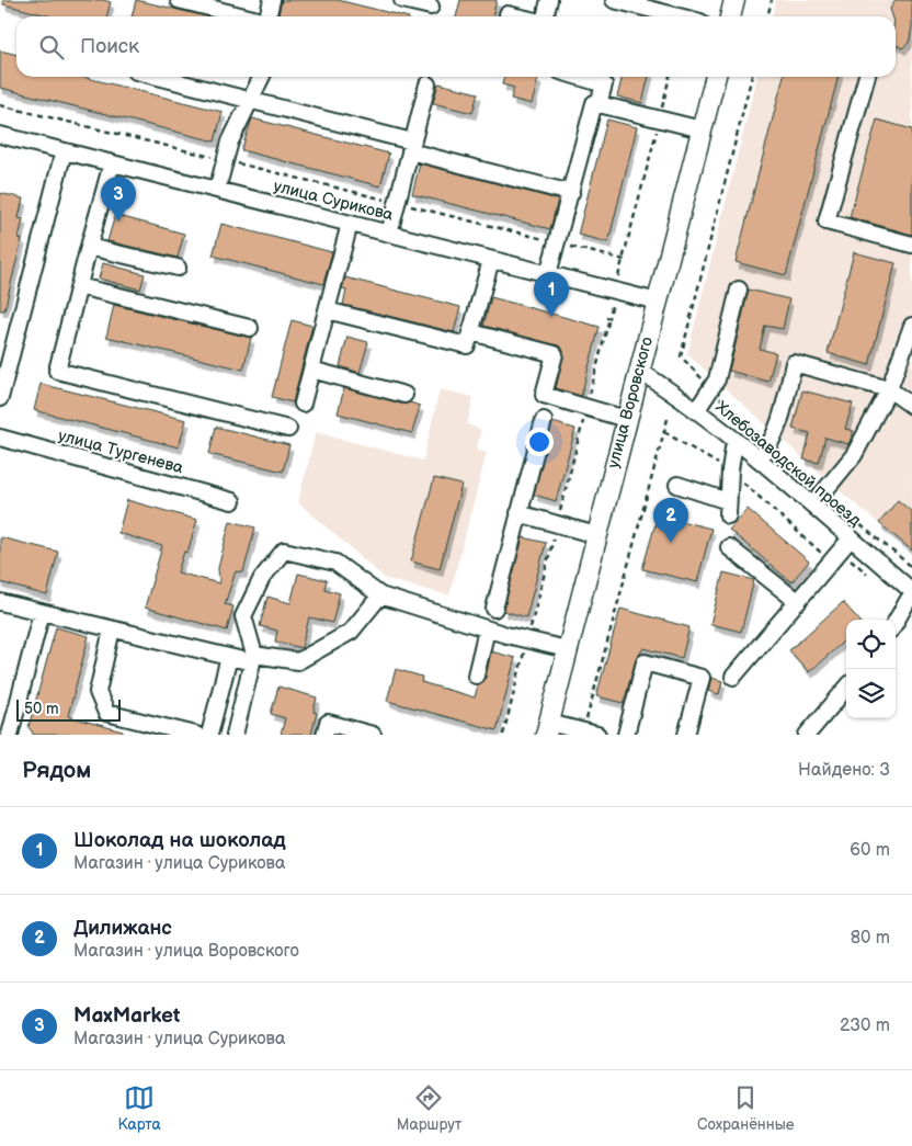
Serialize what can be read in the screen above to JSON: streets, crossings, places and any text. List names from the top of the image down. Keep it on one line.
{"streets":{"main road":["улица Воровского"],"street":["улица Сурикова","улица Тургенева","Хлебозаводской проезд"]},"crossings":[["улица Сурикова","улица Воровского"],["улица Воровского","Хлебозаводской проезд"]],"scale_bar":"50 m","page":{"search":"Поиск","pins":["3","1","2"],"scale":"50 m","heading":["Рядом","Найдено: 3"],"list":[{"mark":"1","name":"Шоколад на шоколад","note":"Магазин · улица Сурикова","value":"60 m"},{"mark":"2","name":"Дилижанс","note":"Магазин · улица Воровского","value":"80 m"},{"mark":"3","name":"MaxMarket","note":"Магазин · улица Сурикова","value":"230 m"}],"nav":["Карта","Маршрут","Сохранённые"]}}
